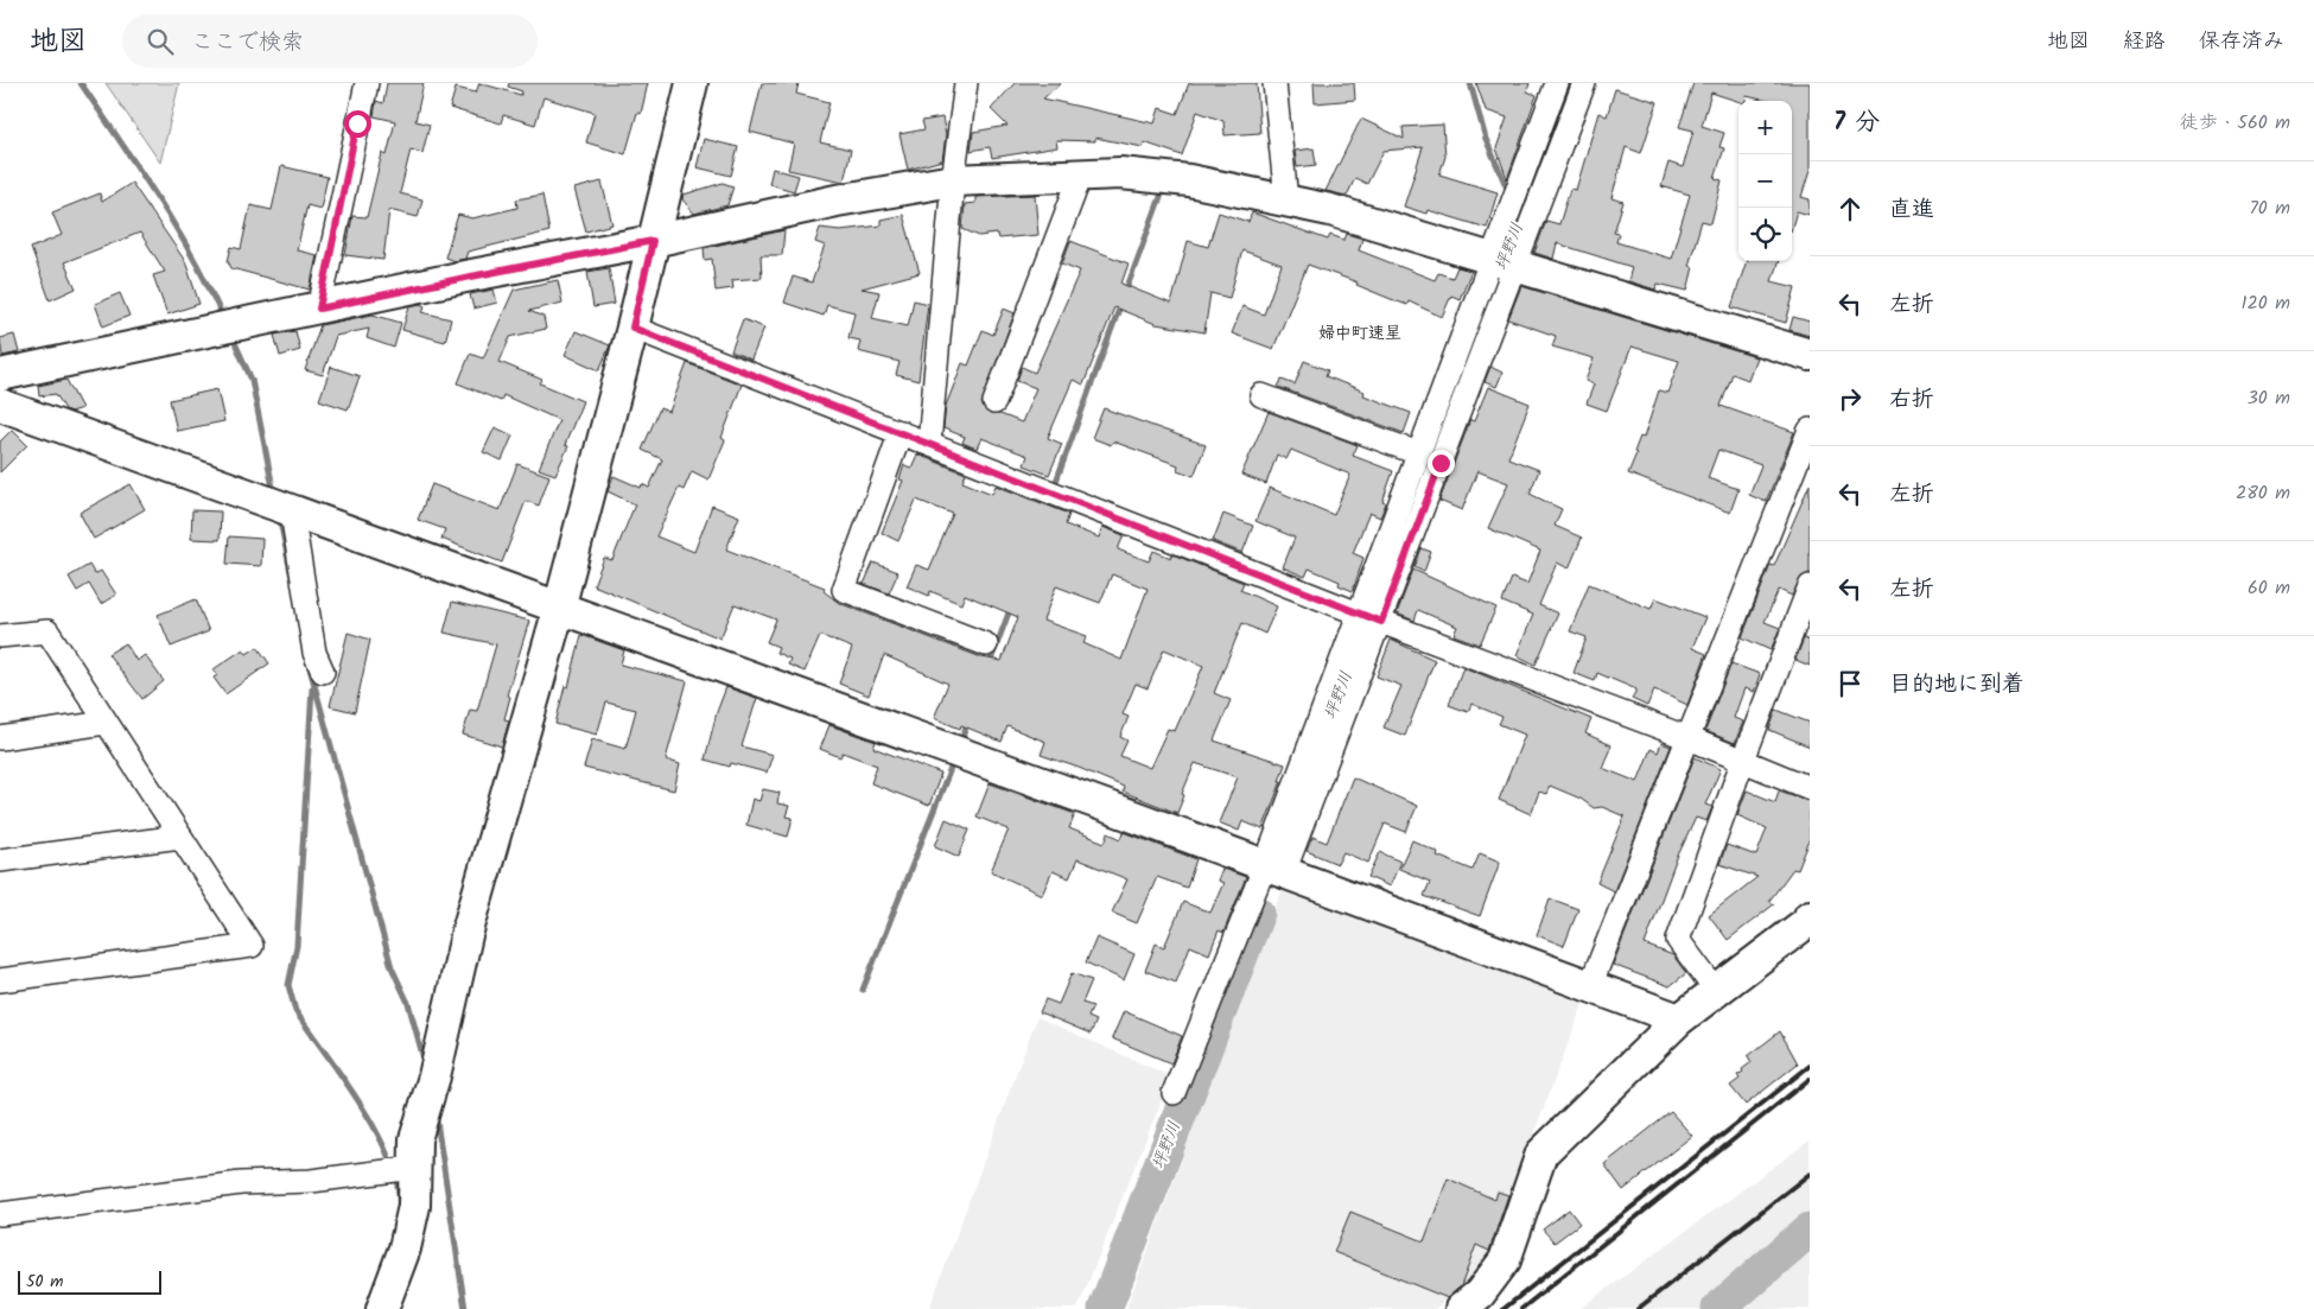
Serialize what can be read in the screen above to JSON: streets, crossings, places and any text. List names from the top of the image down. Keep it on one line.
{"districts":["婦中町速星"],"water":["坪野川"],"scale_bar":"50 m","page":{"header":"地図","search":"ここで検索","nav":["地図","経路","保存済み"],"heading":["7 分","徒歩 · 560 m"],"map_buttons":["+","−"],"list":[["直進","70 m"],["左折","120 m"],["右折","30 m"],["左折","280 m"],["左折","60 m"],"目的地に到着"],"scale":"50 m"}}
